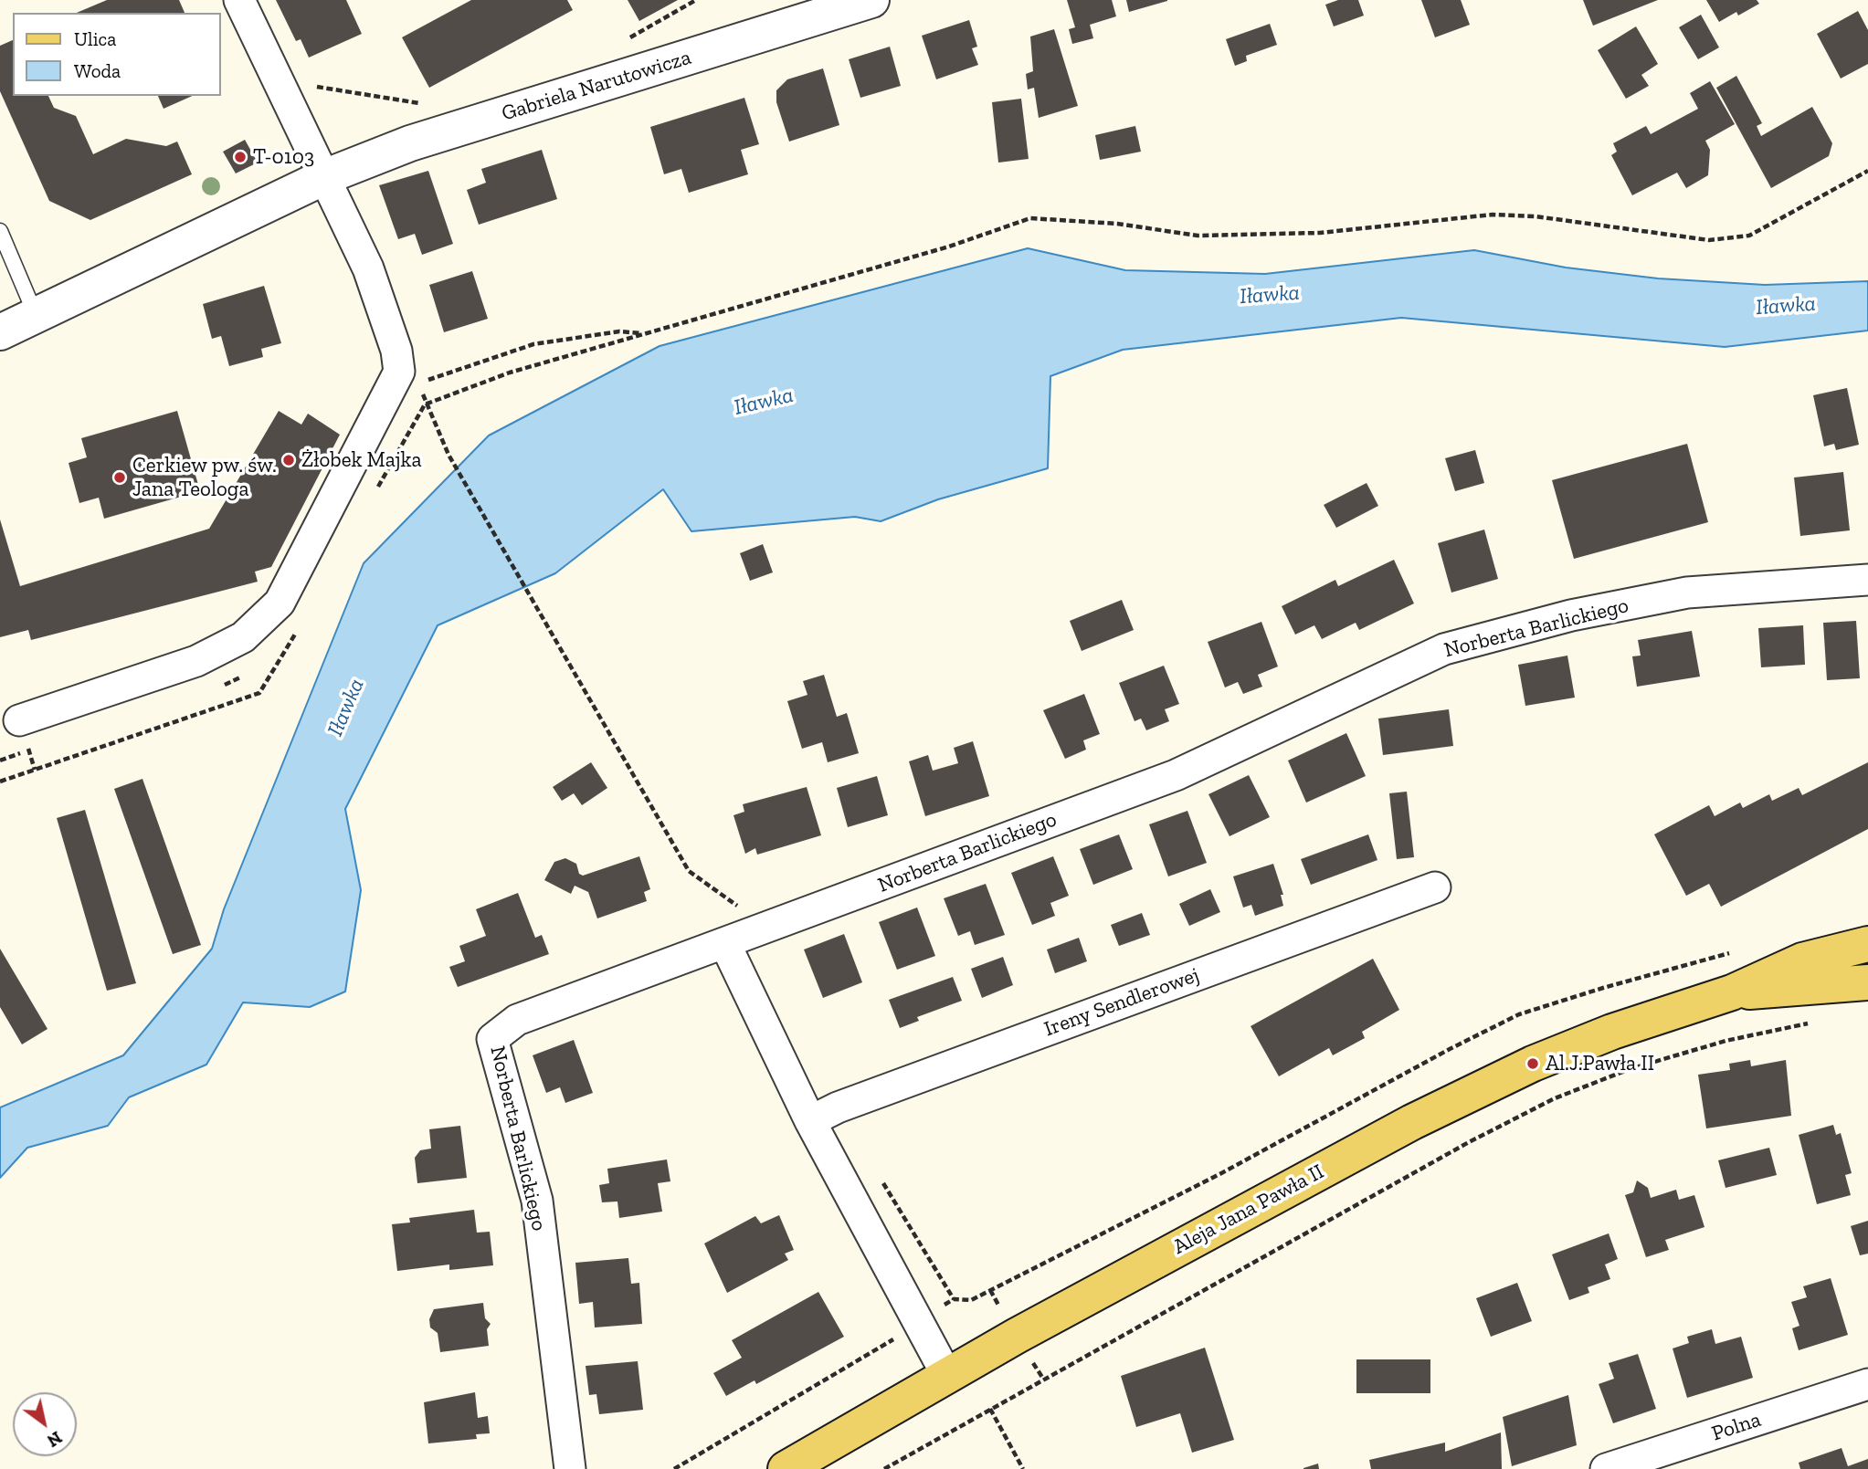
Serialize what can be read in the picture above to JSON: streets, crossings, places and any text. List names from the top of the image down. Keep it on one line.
{"streets":{"main road":["Aleja Jana Pawła II"],"street":["Gabriela Narutowicza","Norberta Barlickiego","Ireny Sendlerowej","Polna"]},"water":["Iławka"],"places":["T-0103","Żłobek Majka","Cerkiew pw. św. Jana Teologa","Al.J.Pawła II"],"legend":["Ulica","Woda"],"north":"bottom right"}
